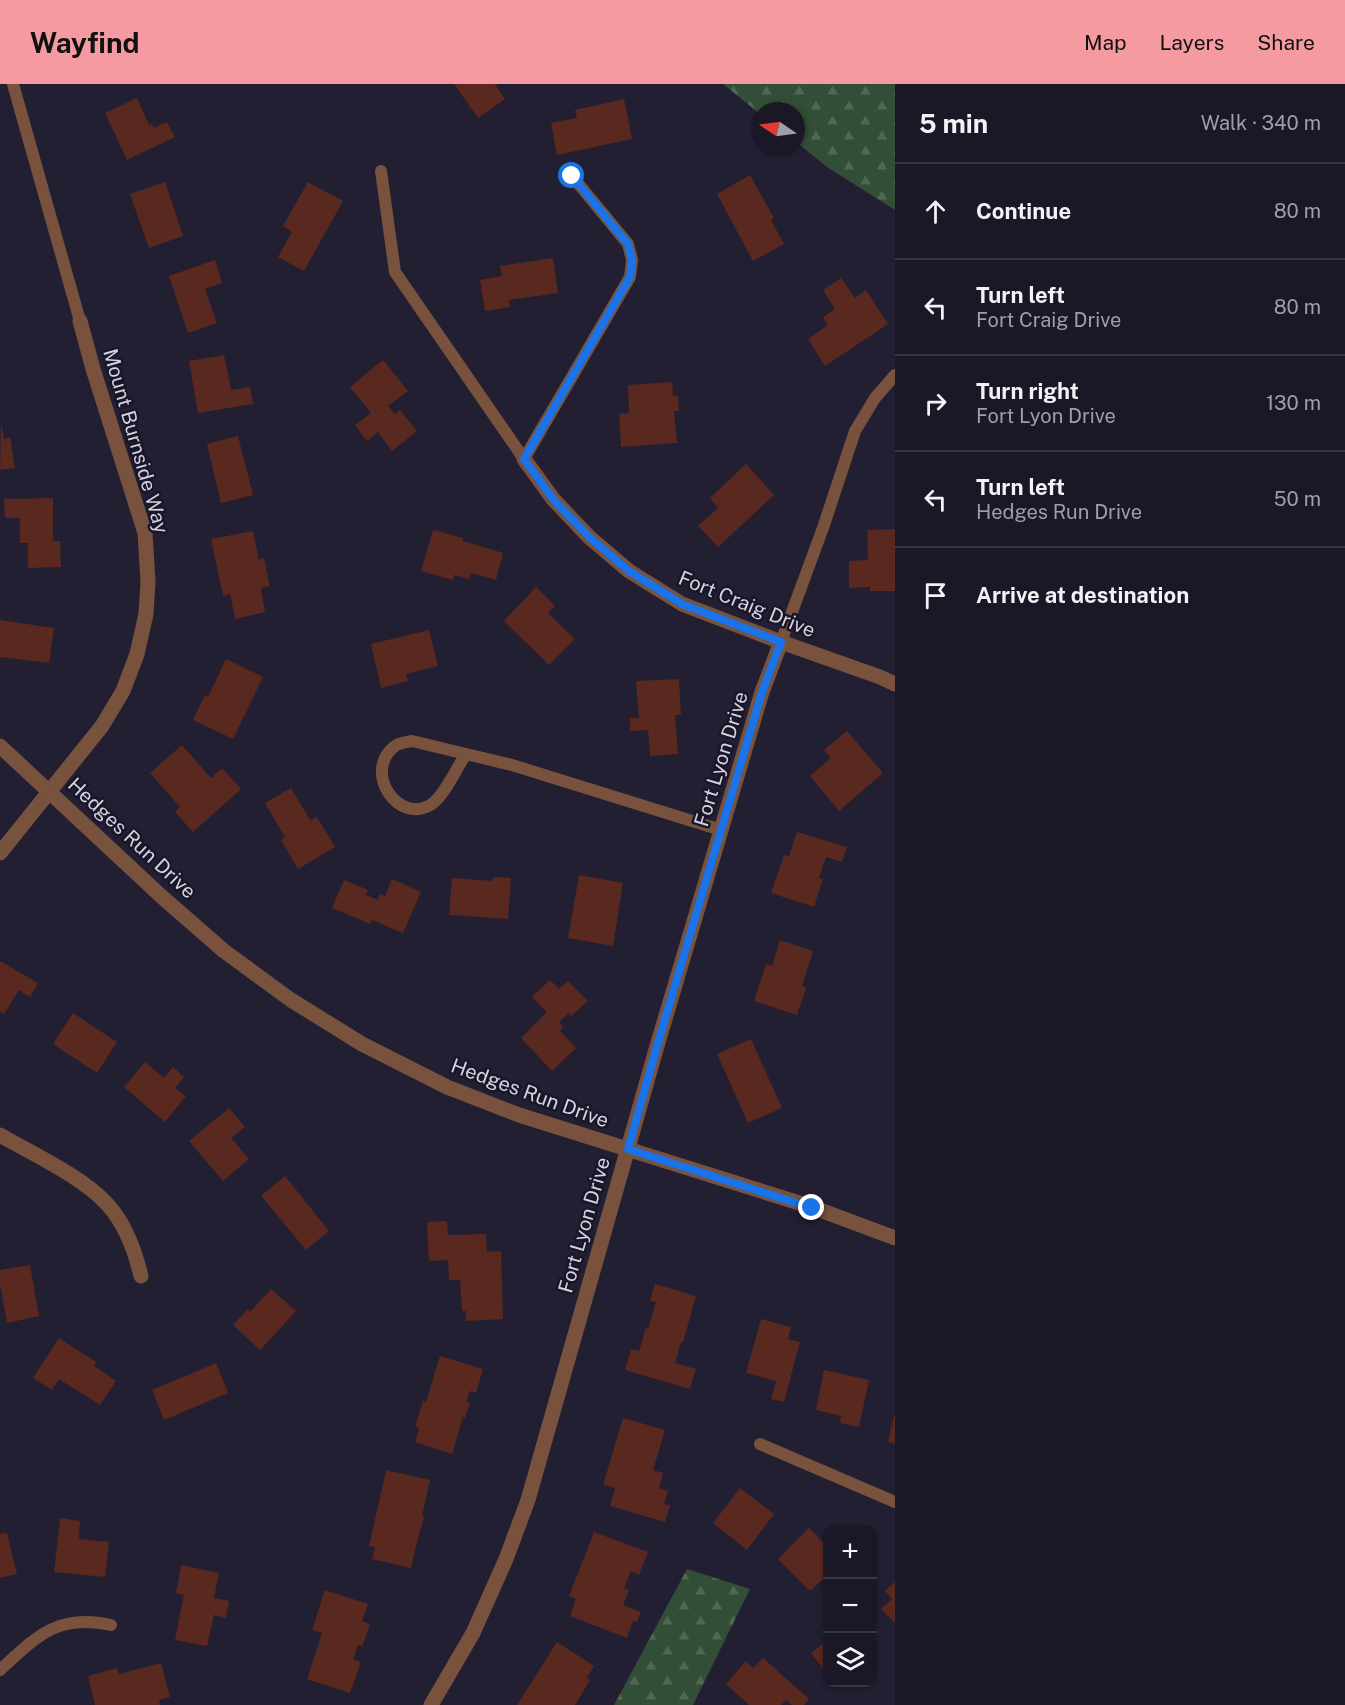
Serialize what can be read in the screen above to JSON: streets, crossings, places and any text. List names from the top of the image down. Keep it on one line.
{"streets":{"street":["Mount Burnside Way","Fort Craig Drive","Fort Lyon Drive","Hedges Run Drive"]},"crossings":[["Mount Burnside Way","Hedges Run Drive"],["Fort Craig Drive","Fort Lyon Drive"],["Fort Lyon Drive","Hedges Run Drive"]],"north":"left","page":{"header":"Wayfind","nav":["Map","Layers","Share"],"heading":["5 min","Walk · 340 m"],"list":[["Continue","80 m"],["Turn left","Fort Craig Drive","80 m"],["Turn right","Fort Lyon Drive","130 m"],["Turn left","Hedges Run Drive","50 m"],"Arrive at destination"],"map_buttons":["+","−"]}}
